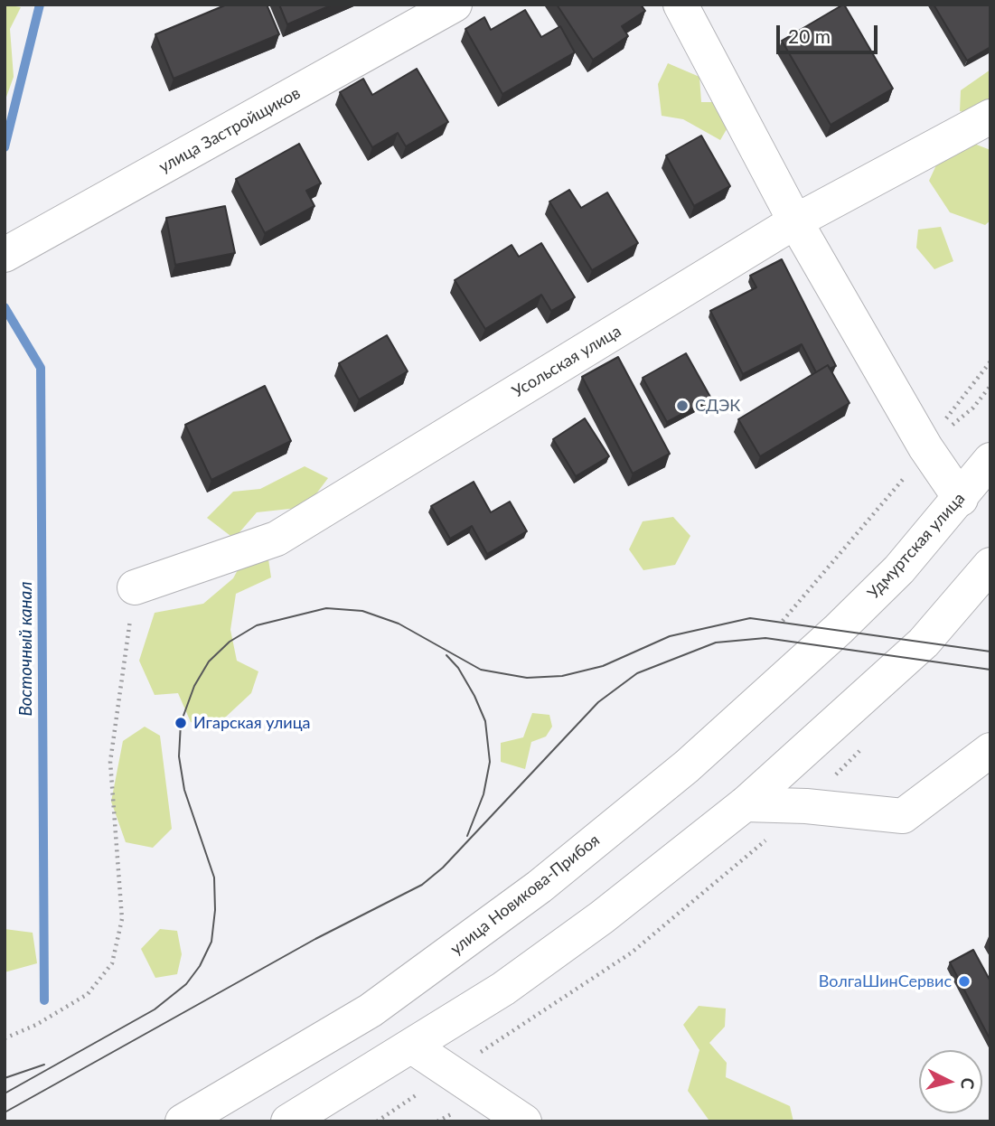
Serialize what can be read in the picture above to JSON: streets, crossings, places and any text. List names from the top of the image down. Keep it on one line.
{"streets":{"street":["улица Застройщиков","Усольская улица","Удмуртская улица","улица Новикова-Прибоя"]},"crossings":[["Удмуртская улица","улица Новикова-Прибоя"]],"water":["Восточный канал"],"places":["СДЭК","Игарская улица","ВолгаШинСервис"],"scale_bar":"20 m","north":"right"}
